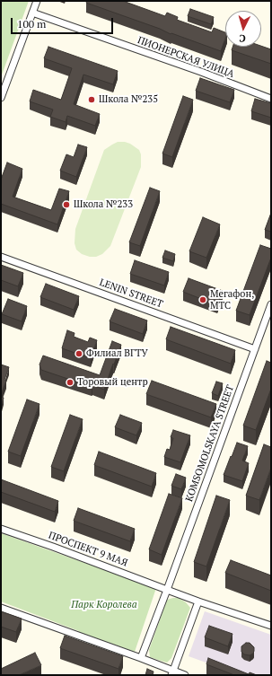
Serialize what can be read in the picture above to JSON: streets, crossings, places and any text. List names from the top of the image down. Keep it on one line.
{"streets":{"street":["ПИОНЕРСКАЯ УЛИЦА","LENIN STREET","KOMSOMOLSKAYA STREET","ПРОСПЕКТ 9 МАЯ"]},"crossings":[["LENIN STREET","KOMSOMOLSKAYA STREET"],["KOMSOMOLSKAYA STREET","ПРОСПЕКТ 9 МАЯ"]],"parks":["Парк Королева"],"places":["Школа №235","Школа №233","Мегафон, МТС","Филиал ВГТУ","Торовый центр"],"scale_bar":"100 m","north":"bottom"}
